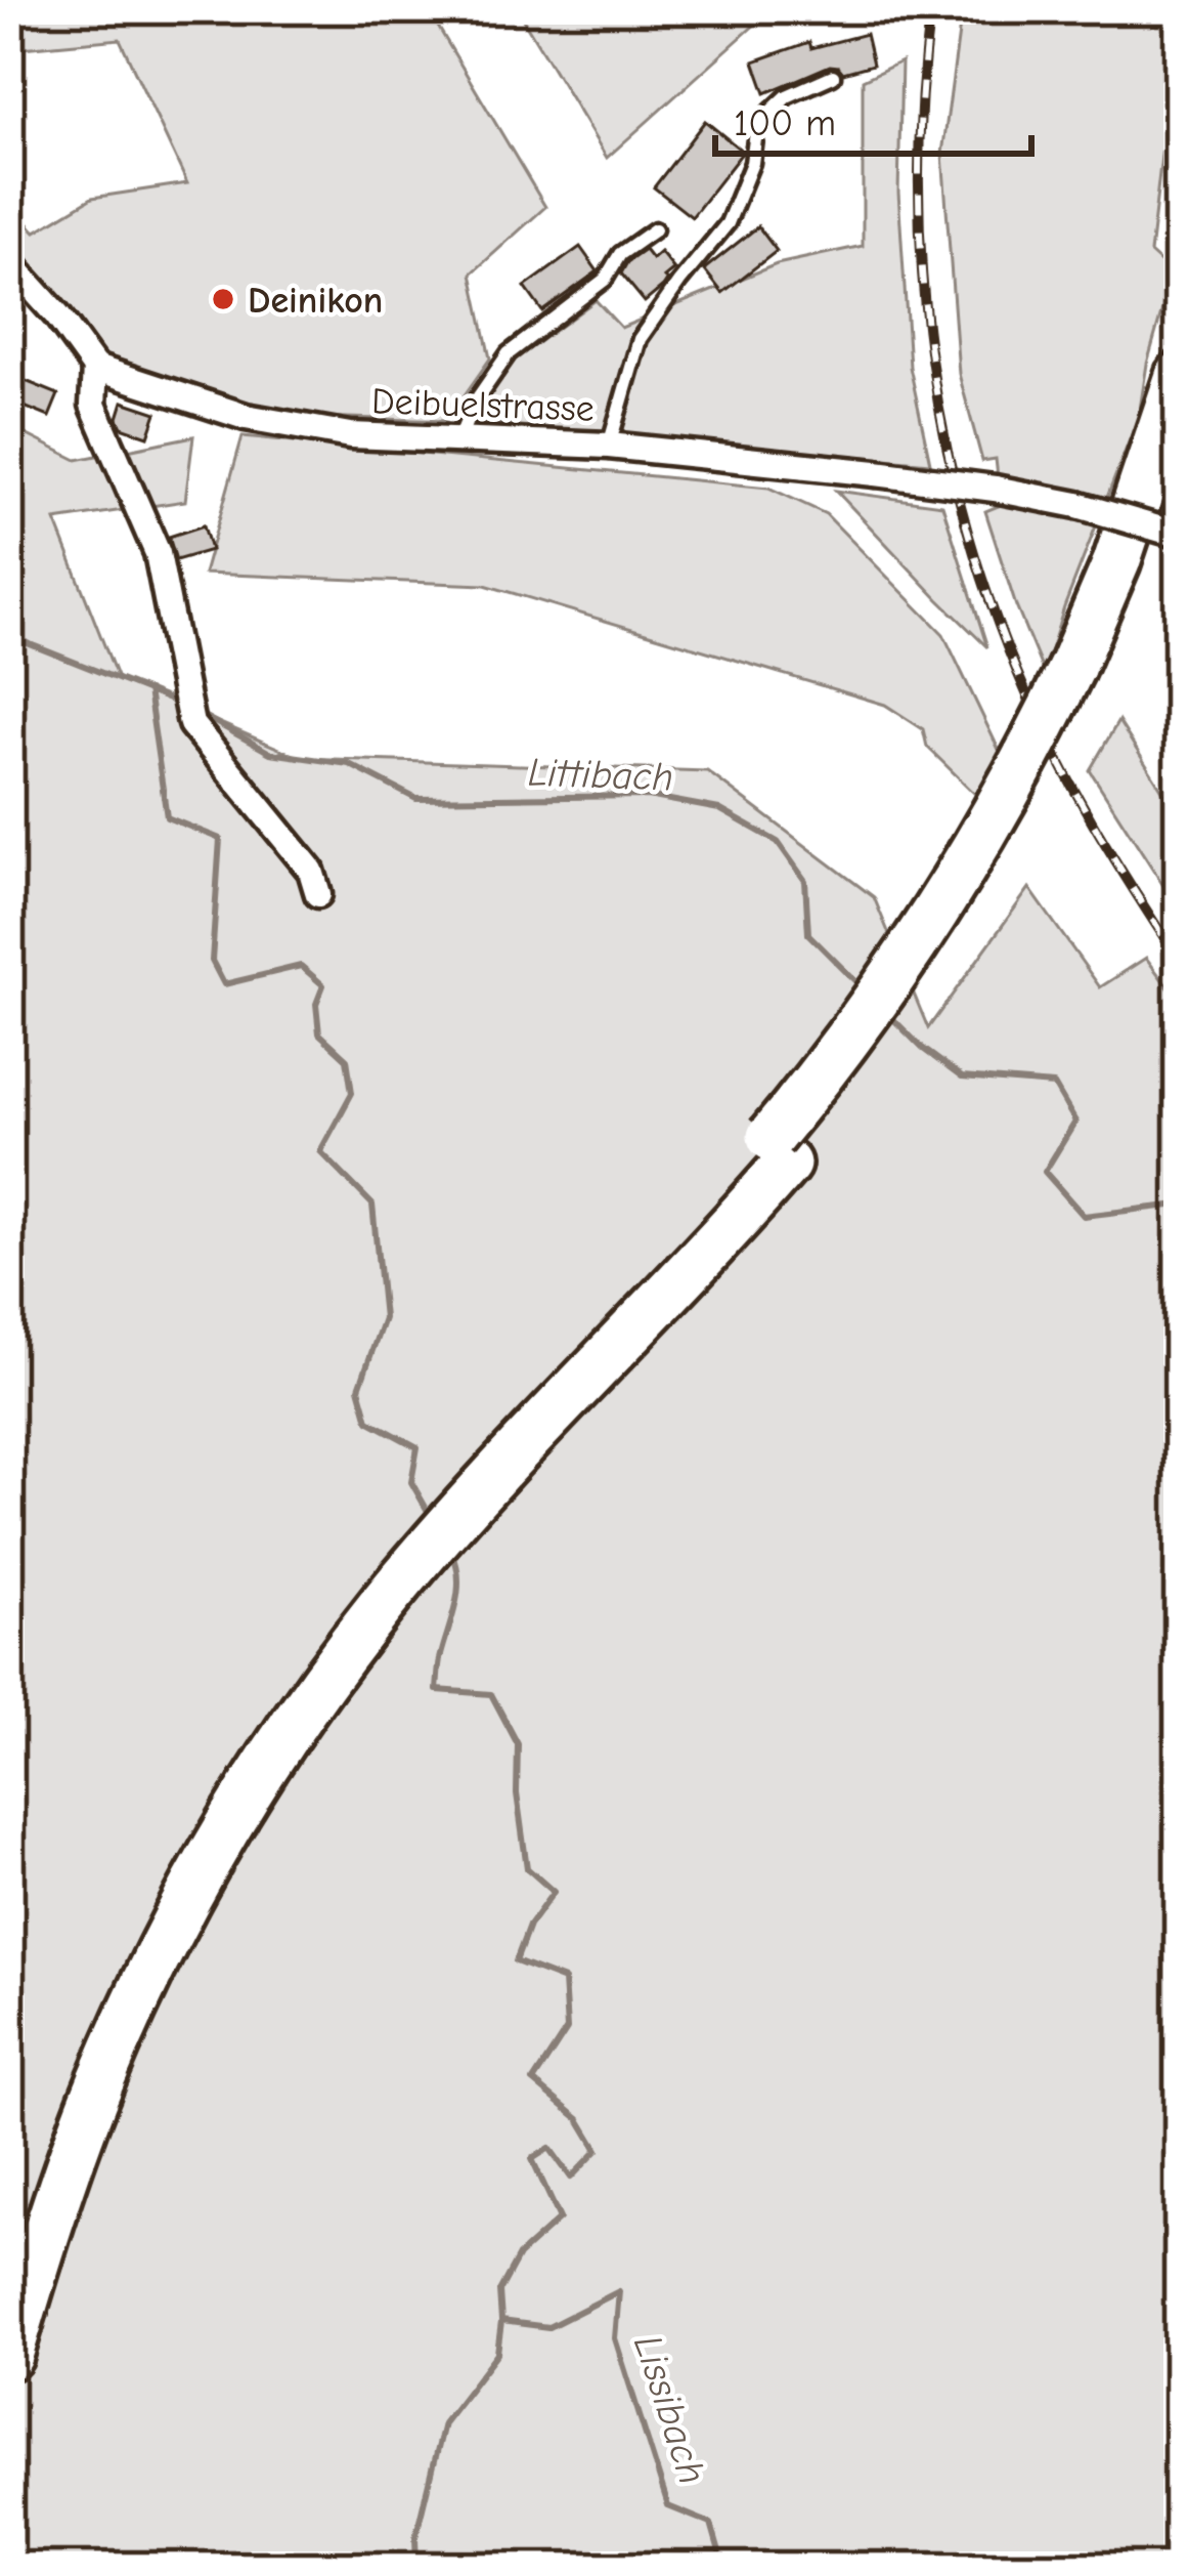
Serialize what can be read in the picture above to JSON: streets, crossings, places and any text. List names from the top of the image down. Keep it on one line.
{"streets":{"street":["Deibuelstrasse"]},"water":["Littibach","Lissibach"],"places":["Deinikon"],"scale_bar":"100 m"}
